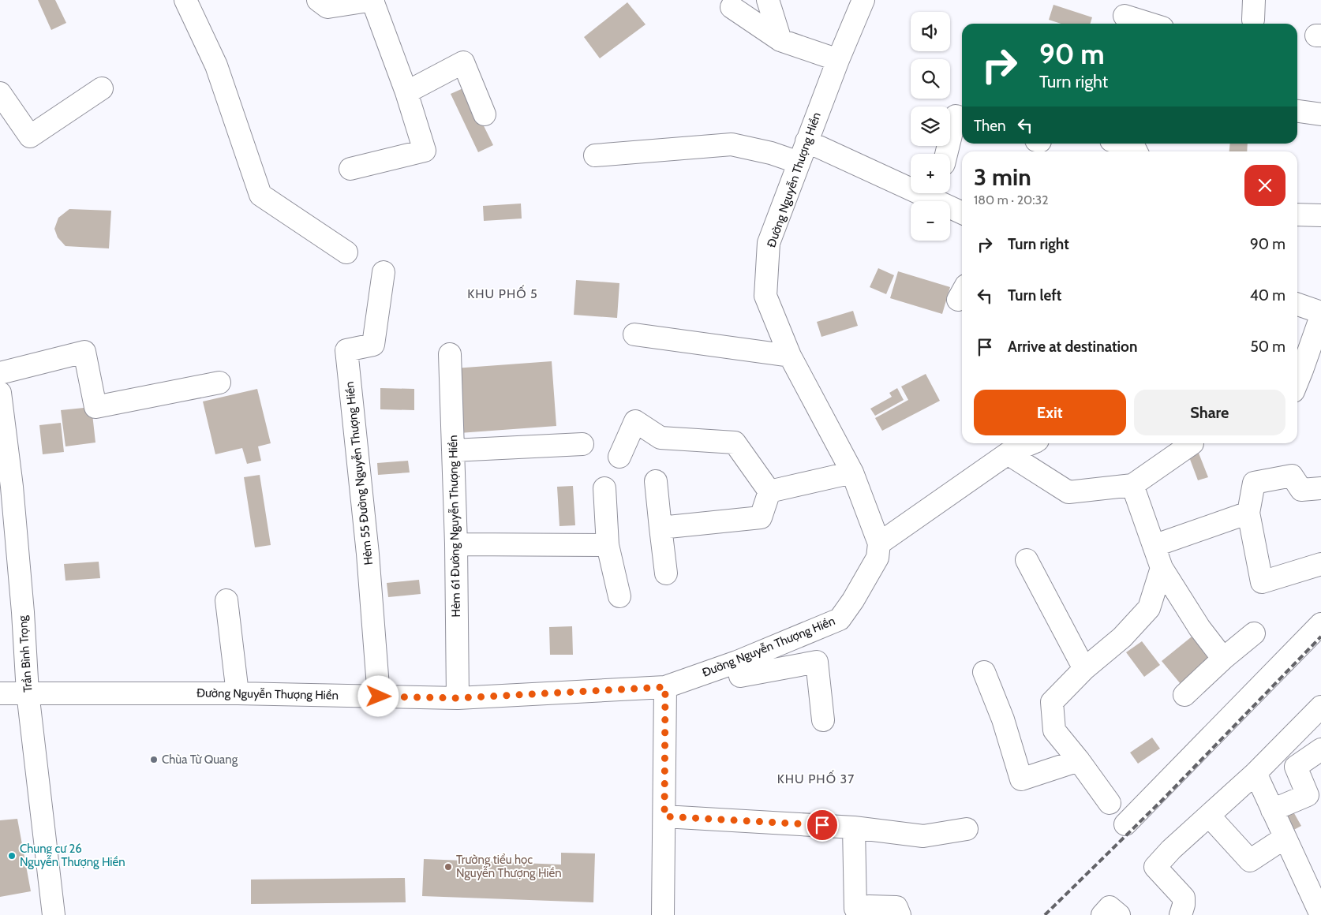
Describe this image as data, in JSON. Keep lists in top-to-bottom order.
{
  "streets": {
    "street": [
      "Đường Nguyễn Thượng Hiền",
      "Hẻm 55 Đường Nguyễn Thượng Hiền",
      "Hẻm 61 Đường Nguyễn Thượng Hiền",
      "Trần Bình Trọng"
    ]
  },
  "crossings": [
    ["Đường Nguyễn Thượng Hiền", "Hẻm 55 Đường Nguyễn Thượng Hiền"],
    ["Đường Nguyễn Thượng Hiền", "Hẻm 61 Đường Nguyễn Thượng Hiền"],
    ["Đường Nguyễn Thượng Hiền", "Trần Bình Trọng"]
  ],
  "districts": ["KHU PHỐ 5", "KHU PHỐ 37"],
  "places": ["Chùa Từ Quang", "Chung cư 26 Nguyễn Thượng Hiền", "Trường tiểu học Nguyễn Thượng Hiền"],
  "page": {
    "map_buttons": ["+", "−"],
    "turn": ["90 m", "Turn right"],
    "then": "Then",
    "heading": ["3 min", "180 m · 20:32"],
    "list": [
      {
        "name": "Turn right",
        "value": "90 m"
      },
      {
        "name": "Turn left",
        "value": "40 m"
      },
      {
        "name": "Arrive at destination",
        "value": "50 m"
      }
    ],
    "buttons": ["Exit", "Share"]
  }
}
